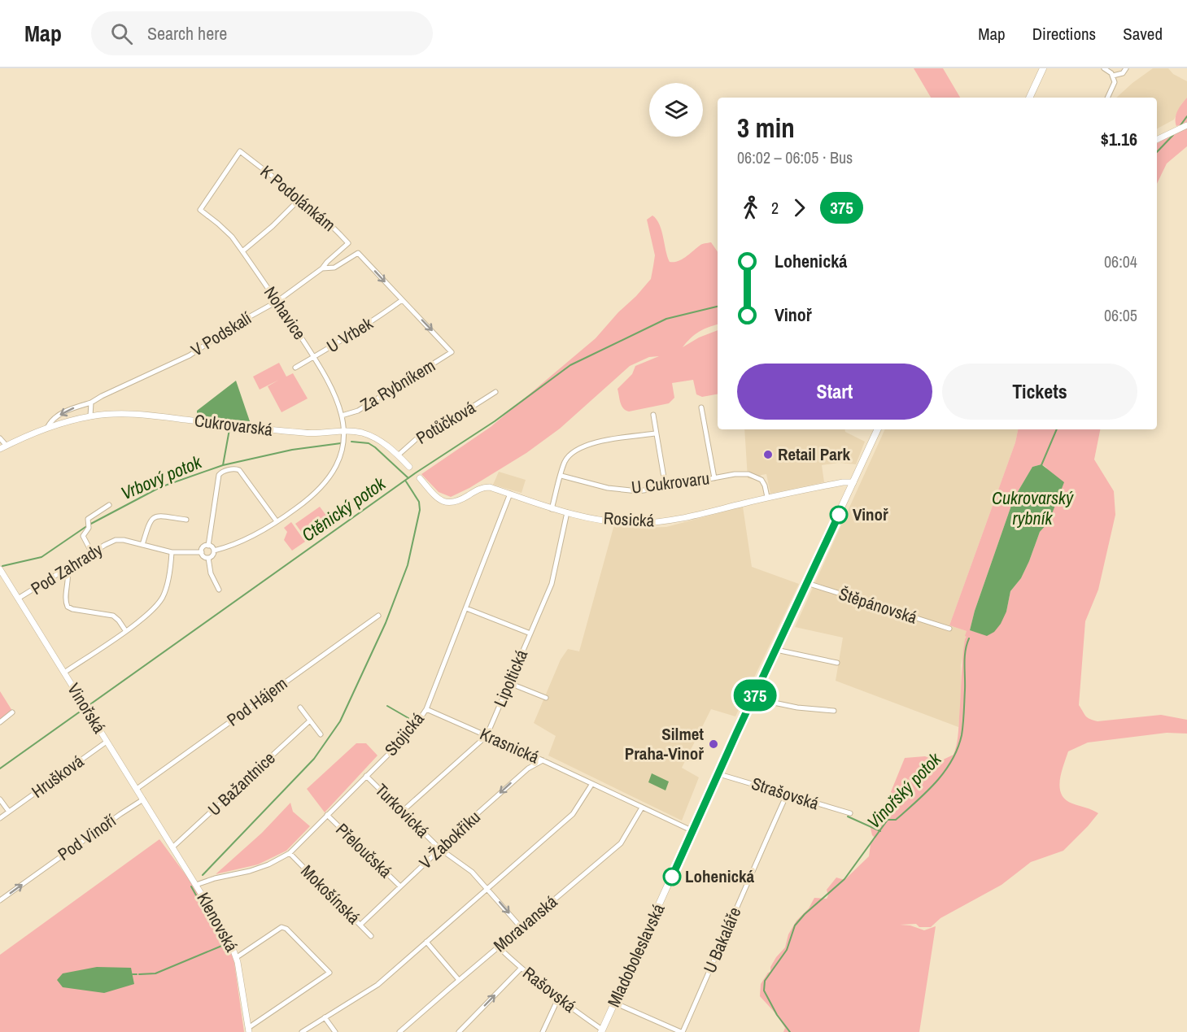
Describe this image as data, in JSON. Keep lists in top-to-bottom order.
{
  "streets": {
    "main road": ["Mladoboleslavská"],
    "street": [
      "K Podolánkám",
      "Nohavice",
      "V Podskalí",
      "U Vrbek",
      "Za Rybníkem",
      "Potůčková",
      "Cukrovarská",
      "U Cukrovaru",
      "Rosická",
      "Pod Zahrady",
      "Štěpánovská",
      "Lipoltická",
      "Pod Hájem",
      "Vinořská",
      "Stojická",
      "Krasnická",
      "Hrušková",
      "U Bažantnice",
      "Strašovská",
      "Turkovická",
      "Pod Vinoří",
      "V Žabokřiku",
      "Přeloučská",
      "Mokošínská",
      "Klenovská",
      "Moravanská",
      "U Bakaláře",
      "Rašovská"
    ]
  },
  "crossings": [
    ["K Podolánkám", "Nohavice"],
    ["K Podolánkám", "V Podskalí"],
    ["Nohavice", "V Podskalí"],
    ["Nohavice", "U Vrbek"],
    ["Nohavice", "Za Rybníkem"],
    ["Nohavice", "Cukrovarská"],
    ["V Podskalí", "U Vrbek"],
    ["V Podskalí", "Za Rybníkem"],
    ["V Podskalí", "Cukrovarská"],
    ["U Vrbek", "Za Rybníkem"],
    ["Potůčková", "Cukrovarská"],
    ["U Cukrovaru", "Rosická"],
    ["Rosická", "Lipoltická"],
    ["Rosická", "Stojická"],
    ["Rosická", "Mladoboleslavská"],
    ["Pod Zahrady", "Vinořská"],
    ["Štěpánovská", "Mladoboleslavská"],
    ["Lipoltická", "Krasnická"],
    ["Lipoltická", "Turkovická"],
    ["Pod Hájem", "Vinořská"],
    ["Vinořská", "Hrušková"],
    ["Vinořská", "U Bažantnice"],
    ["Vinořská", "Pod Vinoří"],
    ["Vinořská", "Klenovská"],
    ["Stojická", "Krasnická"],
    ["Stojická", "Turkovická"],
    ["Stojická", "Přeloučská"],
    ["Stojická", "Mokošínská"],
    ["Stojická", "Klenovská"],
    ["Krasnická", "V Žabokřiku"],
    ["U Bažantnice", "Klenovská"],
    ["Strašovská", "U Bakaláře"],
    ["Strašovská", "Mladoboleslavská"],
    ["Turkovická", "V Žabokřiku"],
    ["Turkovická", "Moravanská"],
    ["V Žabokřiku", "Přeloučská"],
    ["V Žabokřiku", "Mokošínská"],
    ["Moravanská", "Rašovská"],
    ["Mladoboleslavská", "Rašovská"]
  ],
  "one_way": ["Pod Vinoří", "V Žabokřiku"],
  "water": [
    "Vrbový potok",
    "Cukrovarský rybník",
    "Ctěnický potok",
    "Vinořský potok"
  ],
  "places": [
    "Retail Park",
    "Vinoř",
    "Silmet Praha-Vinoř",
    "Lohenická"
  ],
  "lines": ["bus line 375"],
  "page": {
    "header": "Map",
    "search": "Search here",
    "nav": ["Map", "Directions", "Saved"],
    "on_map": "375",
    "heading": ["3 min", "06:02 – 06:05 · Bus", "$1.16"],
    "legs": ["2", "375"],
    "list": [
      {
        "name": "Lohenická",
        "value": "06:04"
      },
      {
        "name": "Vinoř",
        "value": "06:05"
      }
    ],
    "buttons": ["Start", "Tickets"]
  }
}
